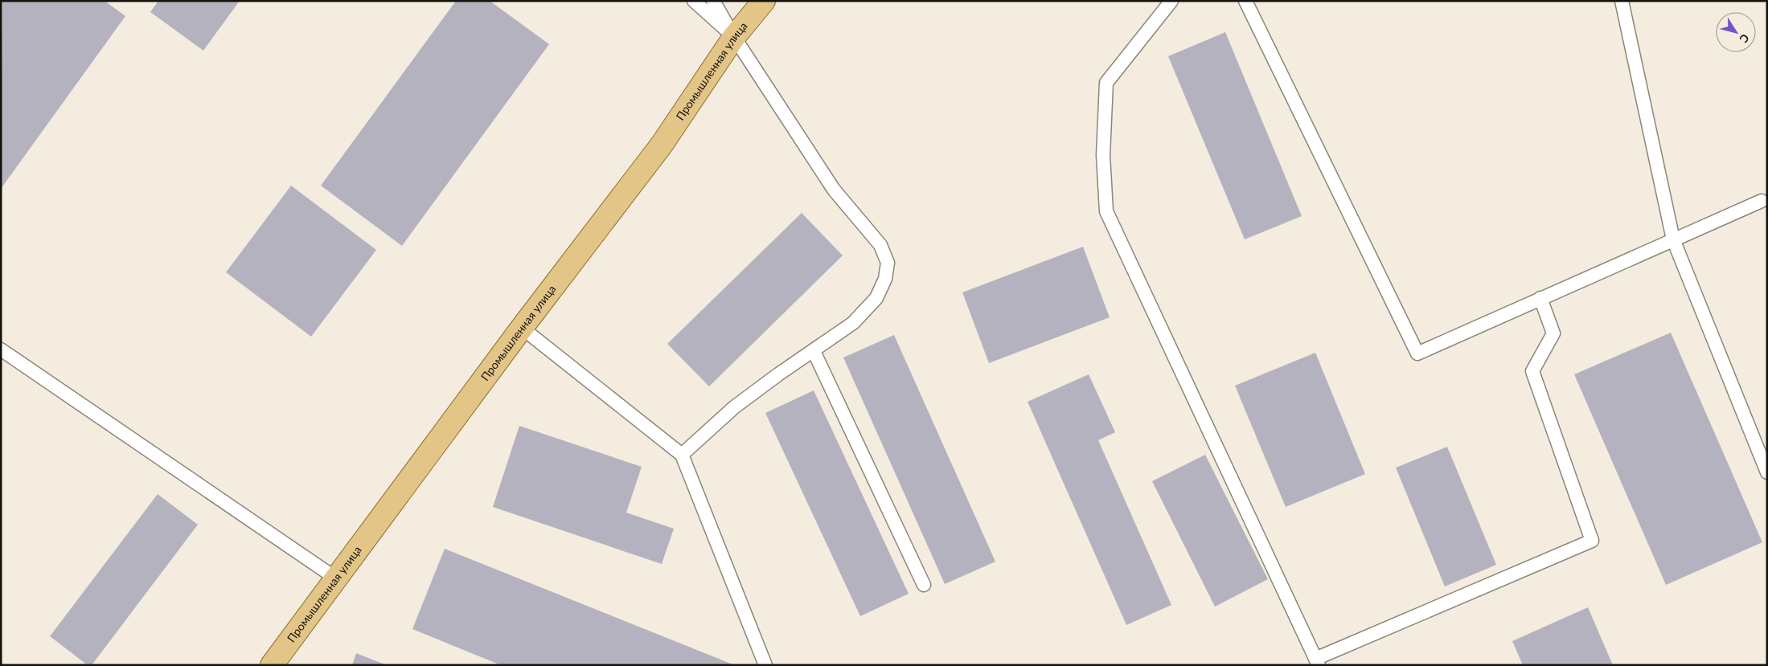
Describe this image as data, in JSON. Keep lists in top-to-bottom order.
{
  "streets": {
    "main road": ["Промышленная улица"]
  },
  "north": "bottom right"
}
